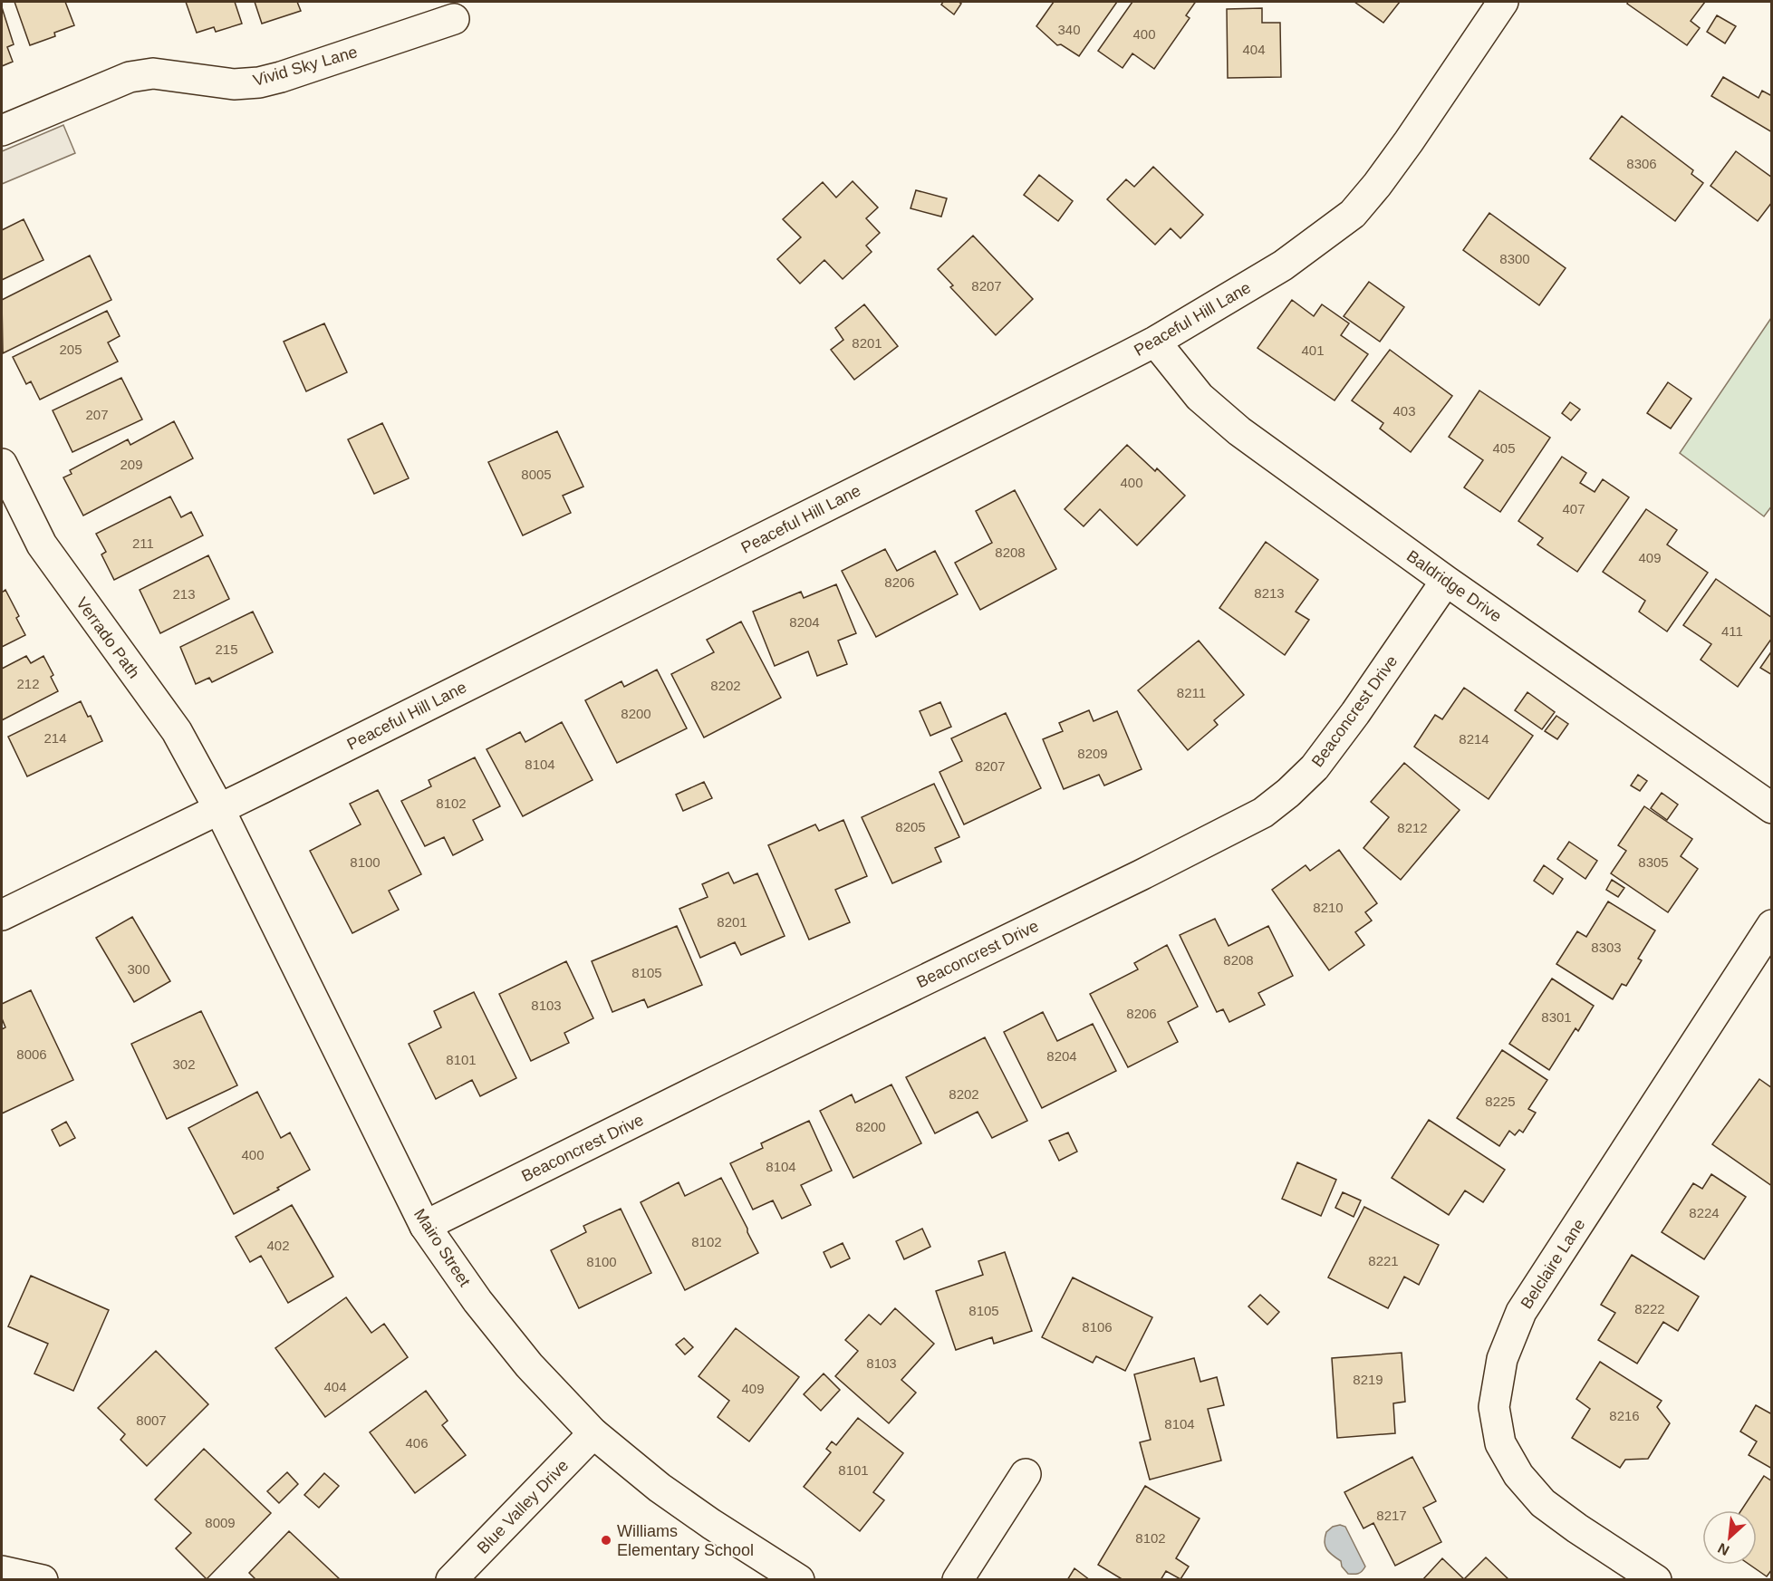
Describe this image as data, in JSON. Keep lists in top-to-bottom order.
{
  "streets": {
    "street": [
      "Vivid Sky Lane",
      "Peaceful Hill Lane",
      "Baldridge Drive",
      "Verrado Path",
      "Beaconcrest Drive",
      "Mairo Street",
      "Belclaire Lane",
      "Blue Valley Drive"
    ]
  },
  "crossings": [
    ["Peaceful Hill Lane", "Baldridge Drive"],
    ["Peaceful Hill Lane", "Verrado Path"],
    ["Peaceful Hill Lane", "Mairo Street"],
    ["Baldridge Drive", "Beaconcrest Drive"],
    ["Verrado Path", "Mairo Street"],
    ["Beaconcrest Drive", "Mairo Street"],
    ["Mairo Street", "Blue Valley Drive"]
  ],
  "places": ["Williams Elementary School"],
  "house_numbers": [
    "340",
    "400",
    "404",
    "8306",
    "8300",
    "8207",
    "8201",
    "205",
    "401",
    "403",
    "207",
    "405",
    "209",
    "8005",
    "400",
    "407",
    "211",
    "8208",
    "409",
    "8206",
    "8213",
    "213",
    "8204",
    "411",
    "215",
    "212",
    "8202",
    "8211",
    "8200",
    "214",
    "8214",
    "8209",
    "8104",
    "8207",
    "8102",
    "8205",
    "8212",
    "8100",
    "8305",
    "8210",
    "8201",
    "8303",
    "8208",
    "300",
    "8105",
    "8103",
    "8206",
    "8301",
    "8006",
    "8204",
    "8101",
    "302",
    "8202",
    "8225",
    "8200",
    "400",
    "8104",
    "8224",
    "8102",
    "402",
    "8221",
    "8100",
    "8222",
    "8105",
    "8106",
    "8103",
    "8219",
    "404",
    "409",
    "8216",
    "8007",
    "8104",
    "406",
    "8101",
    "8217",
    "8009",
    "8102"
  ],
  "north": "bottom left"
}
